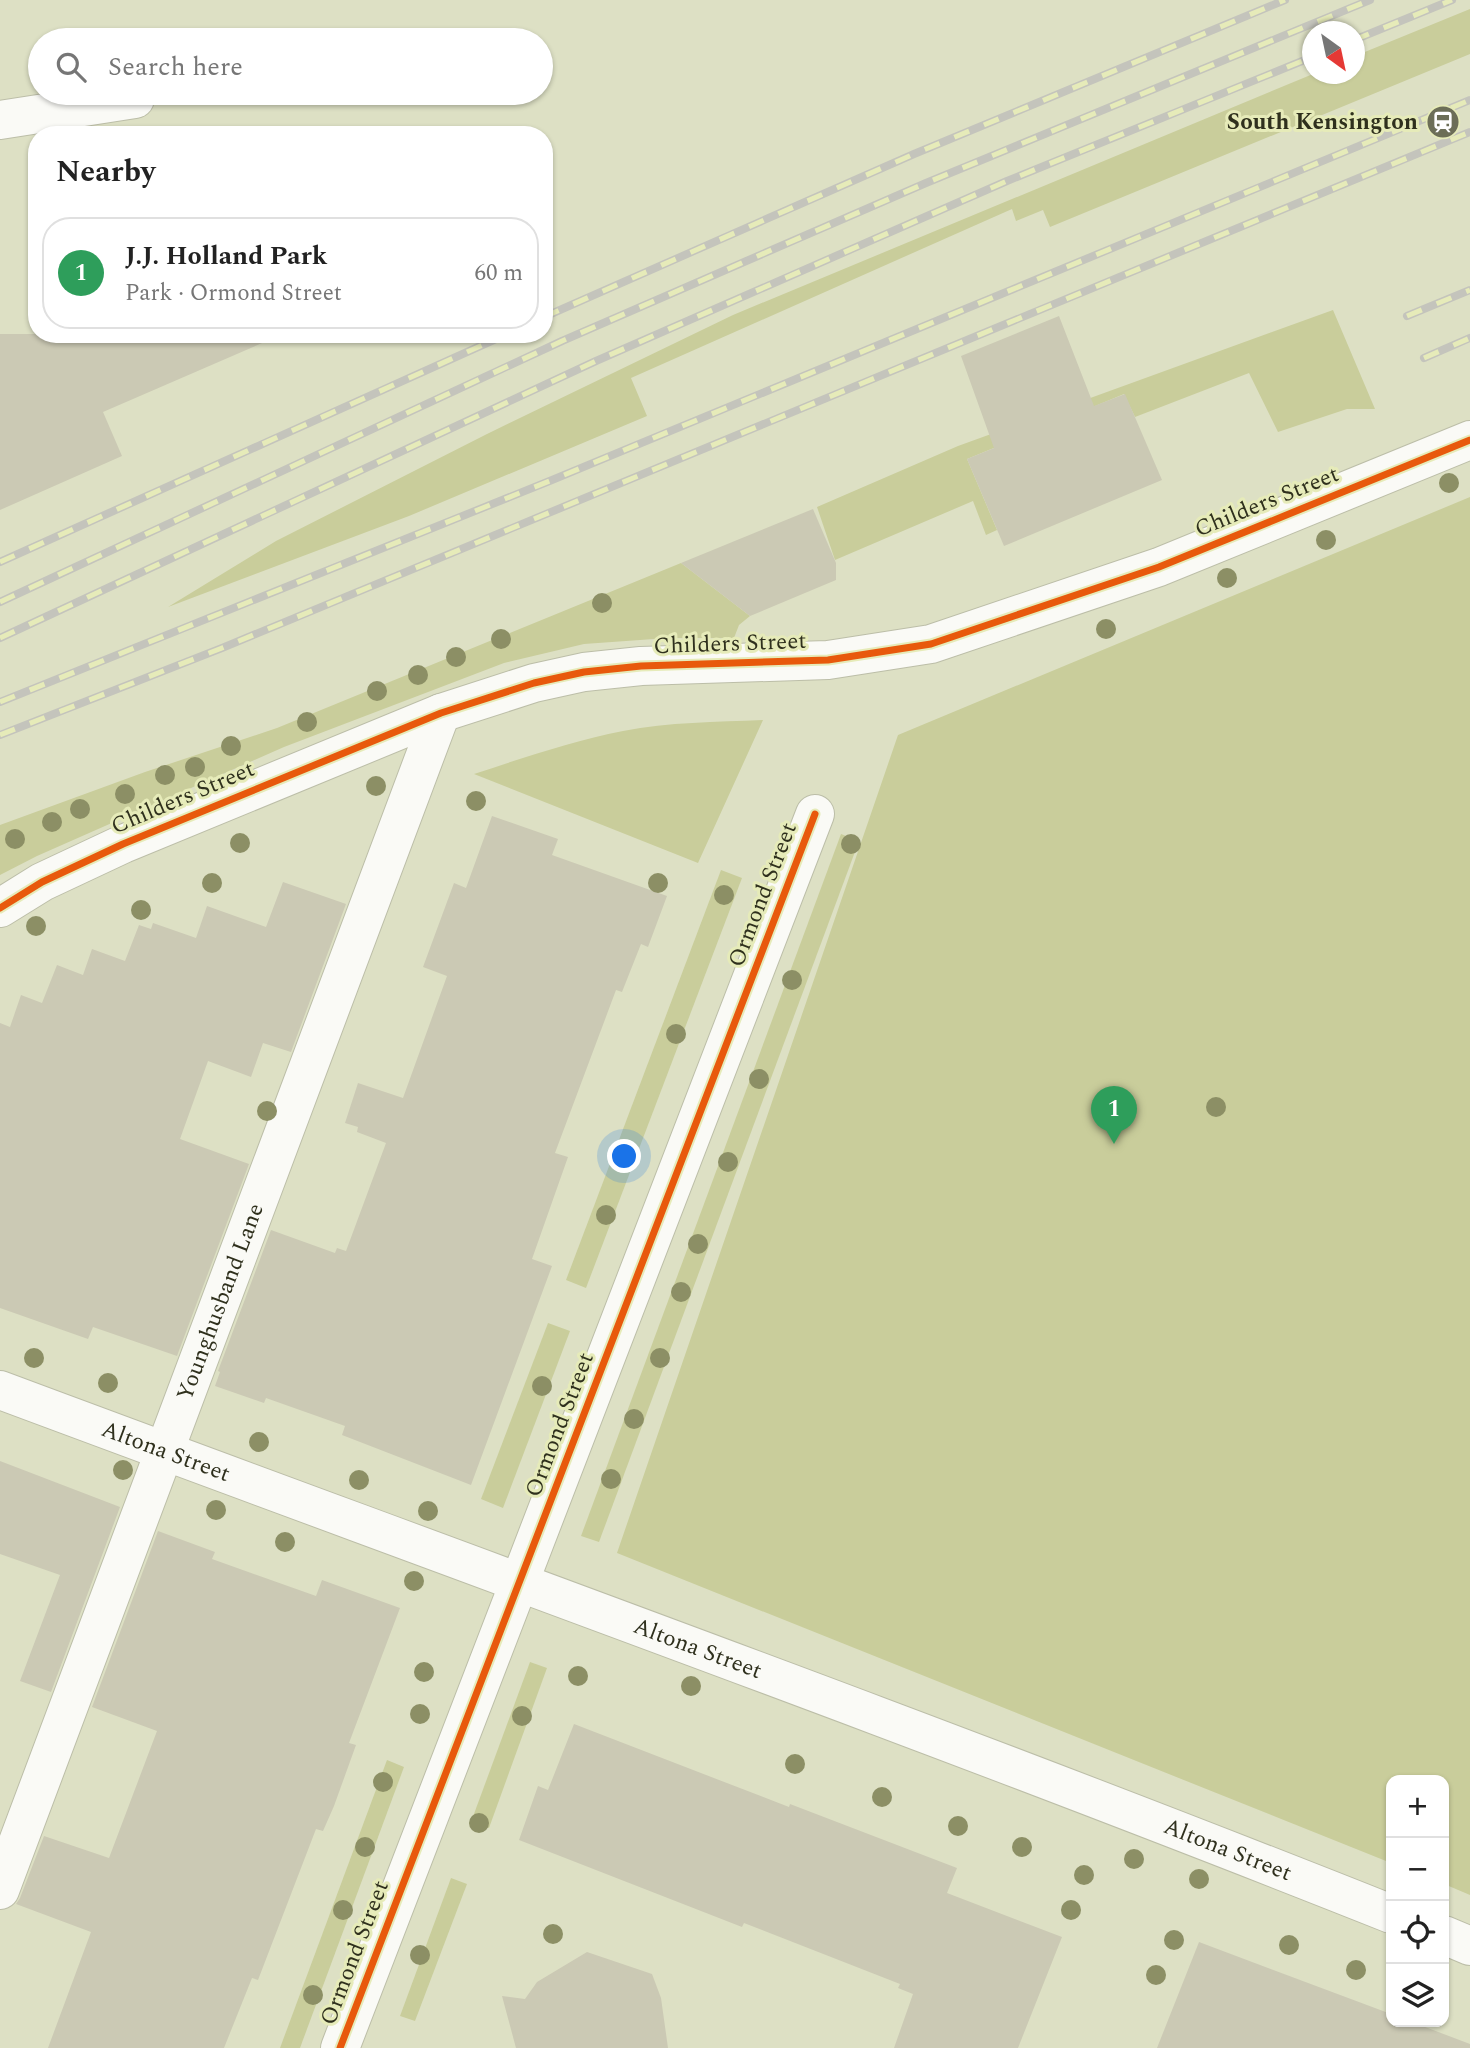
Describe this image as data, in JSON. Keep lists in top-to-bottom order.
{
  "streets": {
    "street": [
      "Childers Street",
      "Ormond Street",
      "Younghusband Lane",
      "Altona Street"
    ]
  },
  "crossings": [
    ["Childers Street", "Younghusband Lane"],
    ["Ormond Street", "Altona Street"],
    ["Younghusband Lane", "Altona Street"]
  ],
  "places": {
    "station": ["South Kensington"]
  },
  "north": "bottom right",
  "page": {
    "search": "Search here",
    "heading": "Nearby",
    "list": [
      {
        "mark": "1",
        "name": "J.J. Holland Park",
        "note": "Park · Ormond Street",
        "value": "60 m"
      }
    ],
    "pins": "1",
    "map_buttons": ["+", "−"]
  }
}
